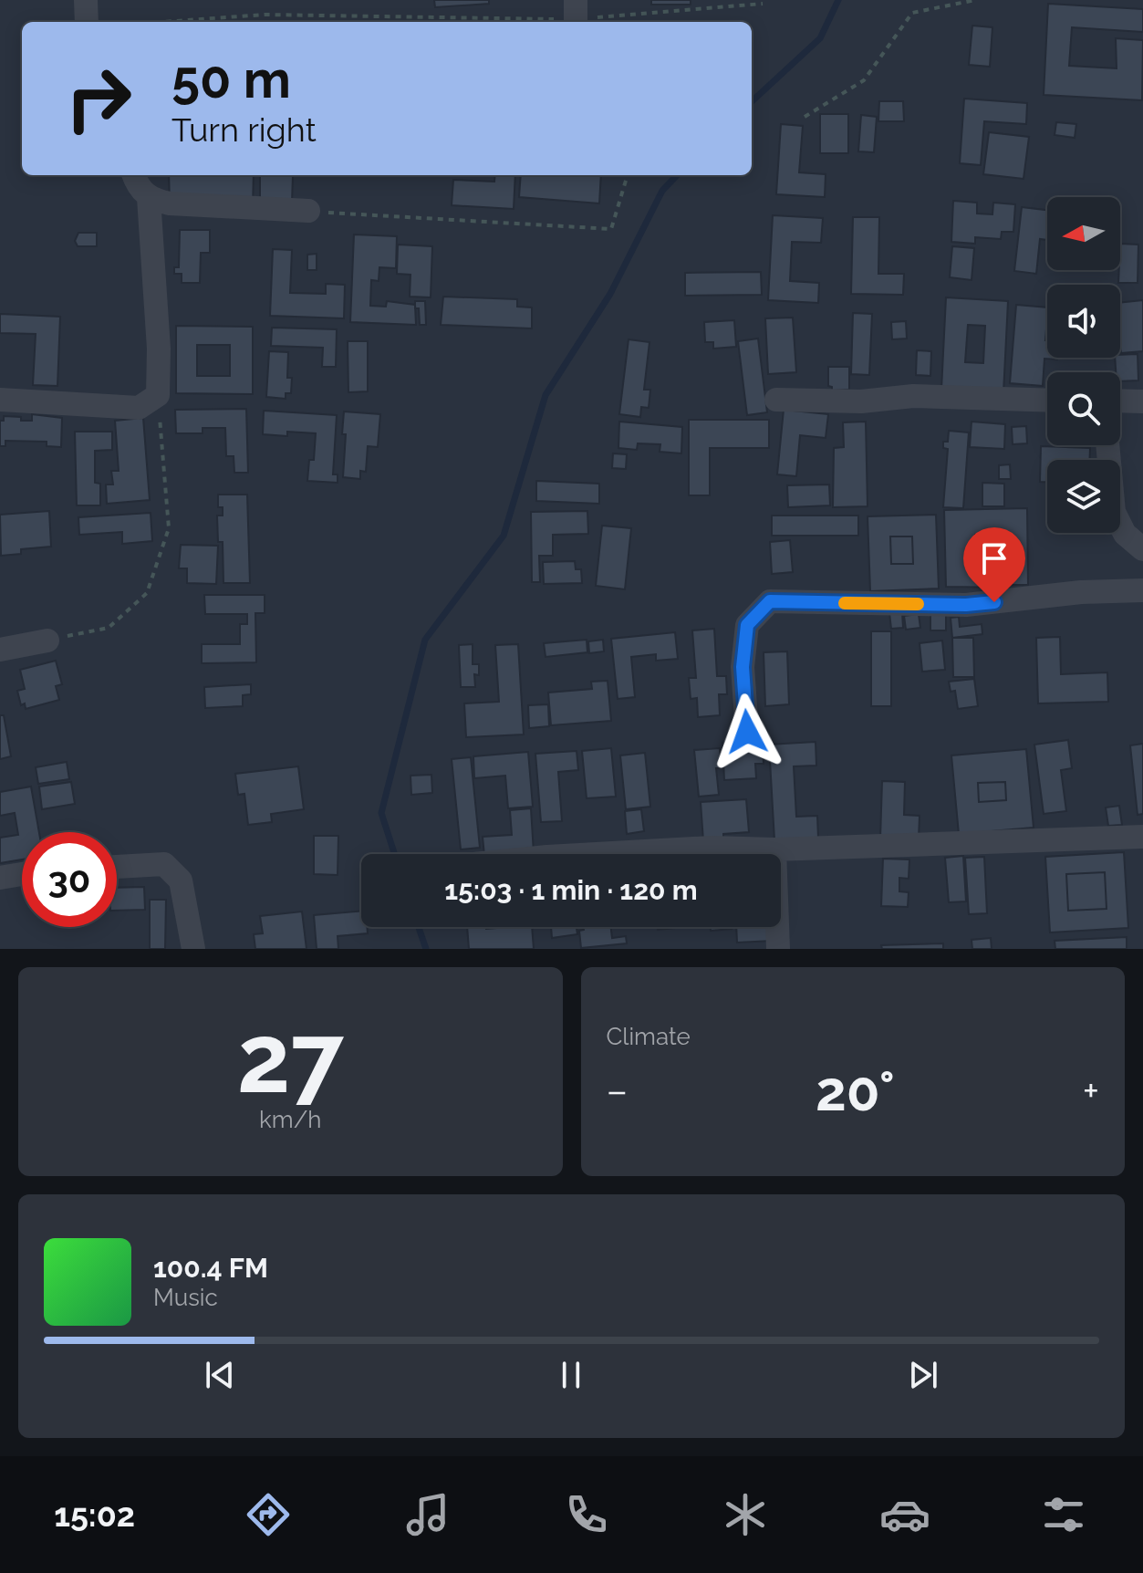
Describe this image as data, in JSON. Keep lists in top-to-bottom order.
{
  "north": "left",
  "page": {
    "turn": ["50 m", "Turn right"],
    "limit": "30",
    "trip": "15:03 · 1 min · 120 m",
    "tile": [
      ["27", "km/h"],
      "Climate"
    ],
    "heat": ["−", "20°", "+"],
    "song": ["100.4 FM", "Music"],
    "tabs": "15:02"
  }
}
